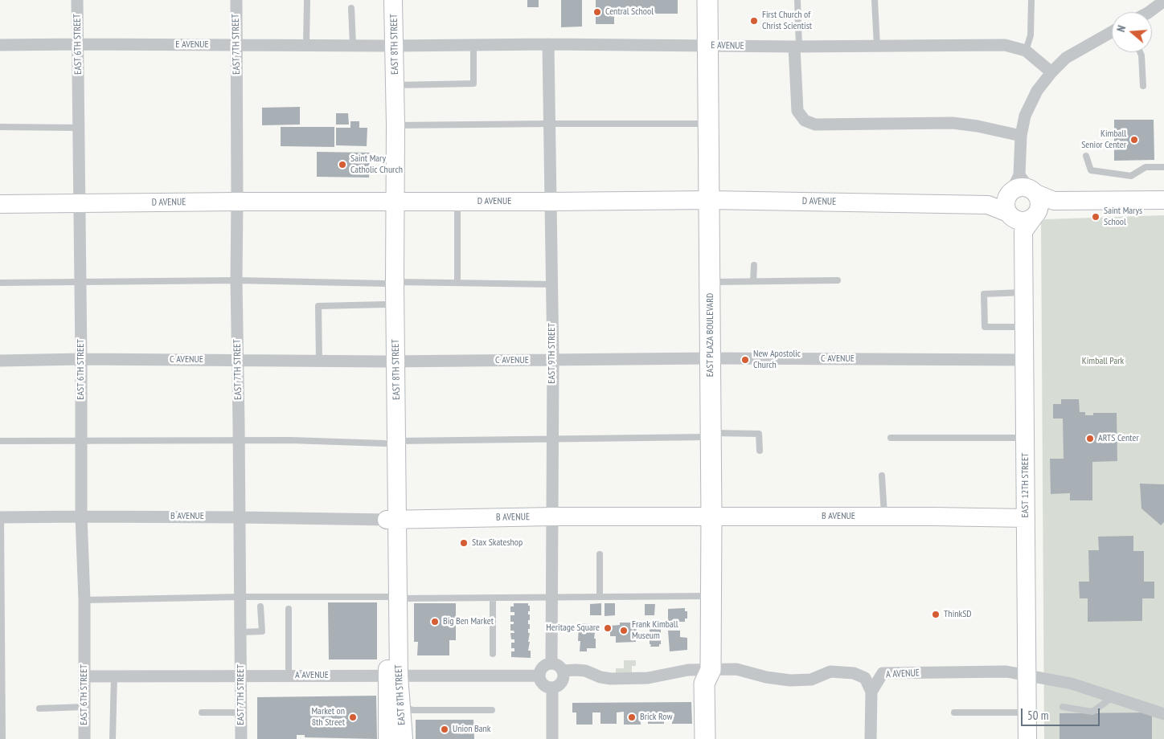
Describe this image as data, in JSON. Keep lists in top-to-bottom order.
{
  "streets": {
    "main road": ["EAST PLAZA BOULEVARD"],
    "street": [
      "EAST 6TH STREET",
      "EAST 7TH STREET",
      "EAST 8TH STREET",
      "E AVENUE",
      "D AVENUE",
      "EAST 9TH STREET",
      "C AVENUE",
      "EAST 12TH STREET",
      "B AVENUE",
      "A AVENUE"
    ]
  },
  "crossings": [
    ["EAST 6TH STREET", "E AVENUE"],
    ["EAST 6TH STREET", "D AVENUE"],
    ["EAST 6TH STREET", "C AVENUE"],
    ["EAST 6TH STREET", "B AVENUE"],
    ["EAST 6TH STREET", "A AVENUE"],
    ["EAST 7TH STREET", "E AVENUE"],
    ["EAST 7TH STREET", "D AVENUE"],
    ["EAST 7TH STREET", "C AVENUE"],
    ["EAST 7TH STREET", "B AVENUE"],
    ["EAST 7TH STREET", "A AVENUE"],
    ["EAST 8TH STREET", "E AVENUE"],
    ["EAST 8TH STREET", "D AVENUE"],
    ["EAST 8TH STREET", "C AVENUE"],
    ["EAST 8TH STREET", "B AVENUE"],
    ["EAST 8TH STREET", "A AVENUE"],
    ["E AVENUE", "EAST PLAZA BOULEVARD"],
    ["E AVENUE", "EAST 9TH STREET"],
    ["D AVENUE", "EAST PLAZA BOULEVARD"],
    ["D AVENUE", "EAST 9TH STREET"],
    ["D AVENUE", "EAST 12TH STREET"],
    ["EAST PLAZA BOULEVARD", "C AVENUE"],
    ["EAST PLAZA BOULEVARD", "B AVENUE"],
    ["EAST 9TH STREET", "C AVENUE"],
    ["EAST 9TH STREET", "B AVENUE"],
    ["EAST 9TH STREET", "A AVENUE"],
    ["C AVENUE", "EAST 12TH STREET"],
    ["EAST 12TH STREET", "B AVENUE"],
    ["EAST 12TH STREET", "A AVENUE"]
  ],
  "parks": ["Kimball Park"],
  "places": [
    "Central School",
    "First Church of Christ Scientist",
    "Kimball Senior Center",
    "Saint Mary Catholic Church",
    "Saint Marys School",
    "New Apostolic Church",
    "ARTS Center",
    "Stax Skateshop",
    "ThinkSD",
    "Big Ben Market",
    "Heritage Square",
    "Frank Kimball Museum",
    "Market on 8th Street",
    "Brick Row",
    "Union Bank"
  ],
  "scale_bar": "50 m",
  "north": "left"
}
